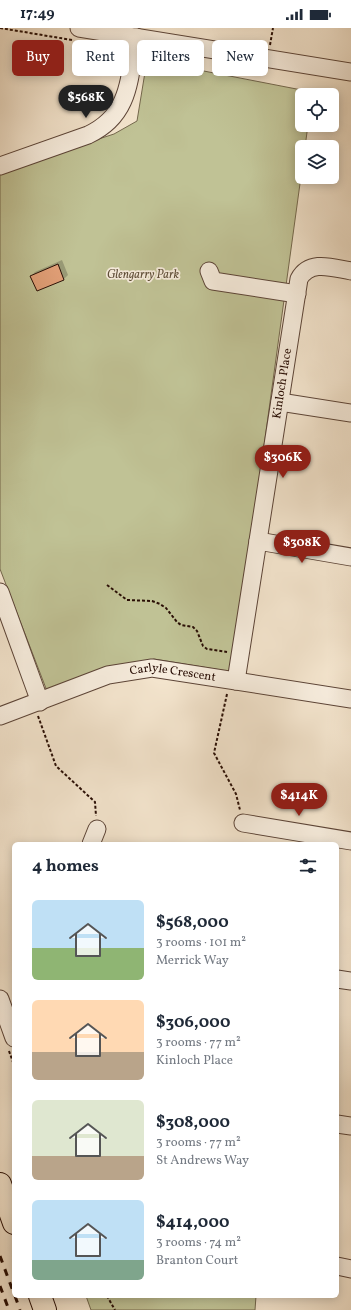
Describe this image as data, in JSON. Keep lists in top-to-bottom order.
{
  "streets": {
    "street": ["Kinloch Place", "Carlyle Crescent"]
  },
  "crossings": [
    ["Kinloch Place", "Carlyle Crescent"]
  ],
  "parks": ["Glengarry Park"],
  "page": {
    "status": "17:49",
    "chip": [
      "Buy",
      "Rent",
      "Filters",
      "New"
    ],
    "price": [
      "$568K",
      "$306K",
      "$308K",
      "$414K"
    ],
    "heading": "4 homes",
    "list": [
      {
        "name": "$568,000",
        "note": "3 rooms · 101 m² · Merrick Way"
      },
      {
        "name": "$306,000",
        "note": "3 rooms · 77 m² · Kinloch Place"
      },
      {
        "name": "$308,000",
        "note": "3 rooms · 77 m² · St Andrews Way"
      },
      {
        "name": "$414,000",
        "note": "3 rooms · 74 m² · Branton Court"
      }
    ]
  }
}
